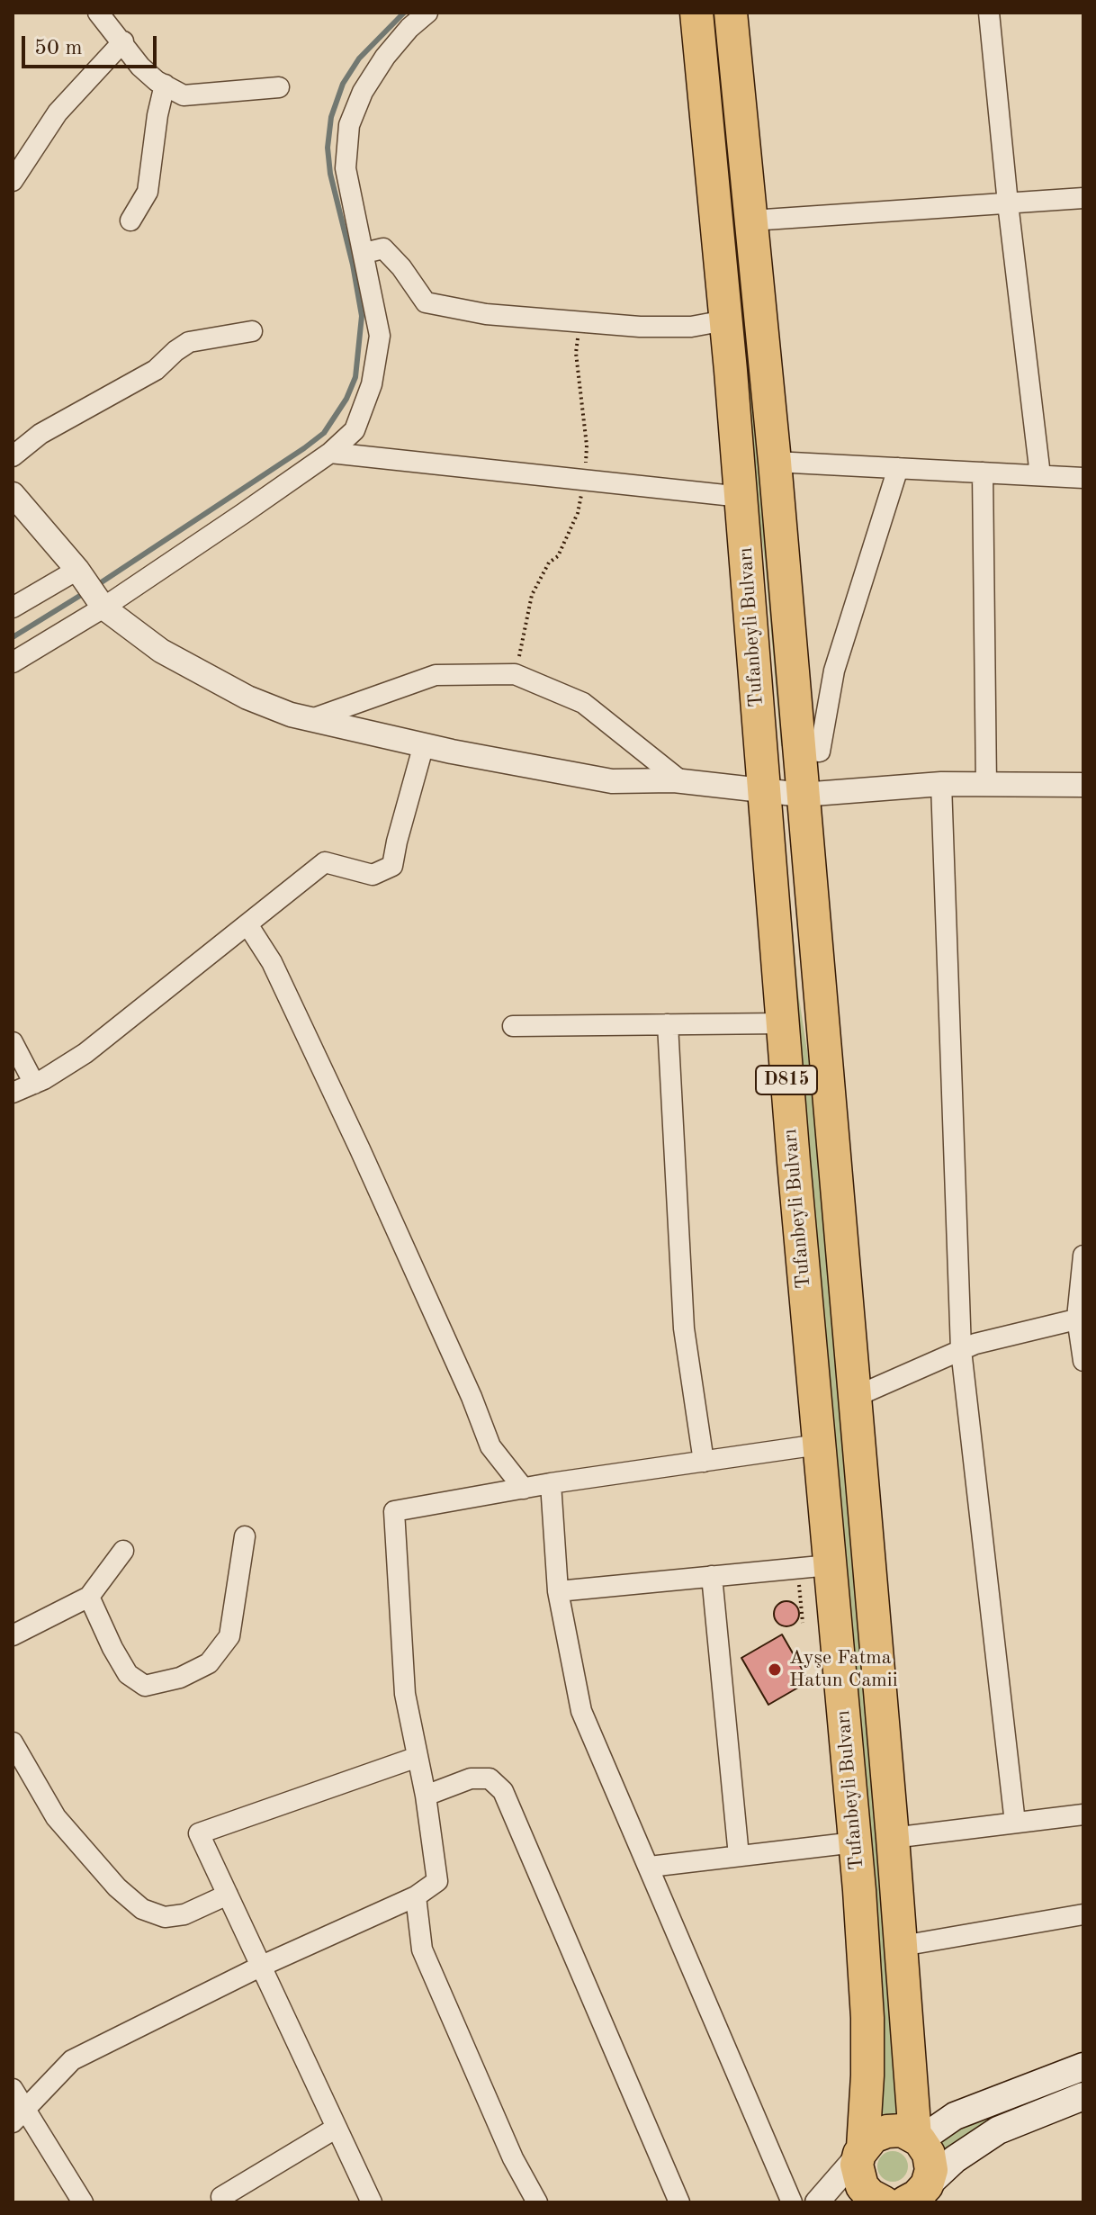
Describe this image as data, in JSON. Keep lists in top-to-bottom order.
{
  "streets": {
    "highway": ["Tufanbeyli Bulvarı", "D815"]
  },
  "places": ["Ayşe Fatma Hatun Camii"],
  "scale_bar": "50 m"
}
